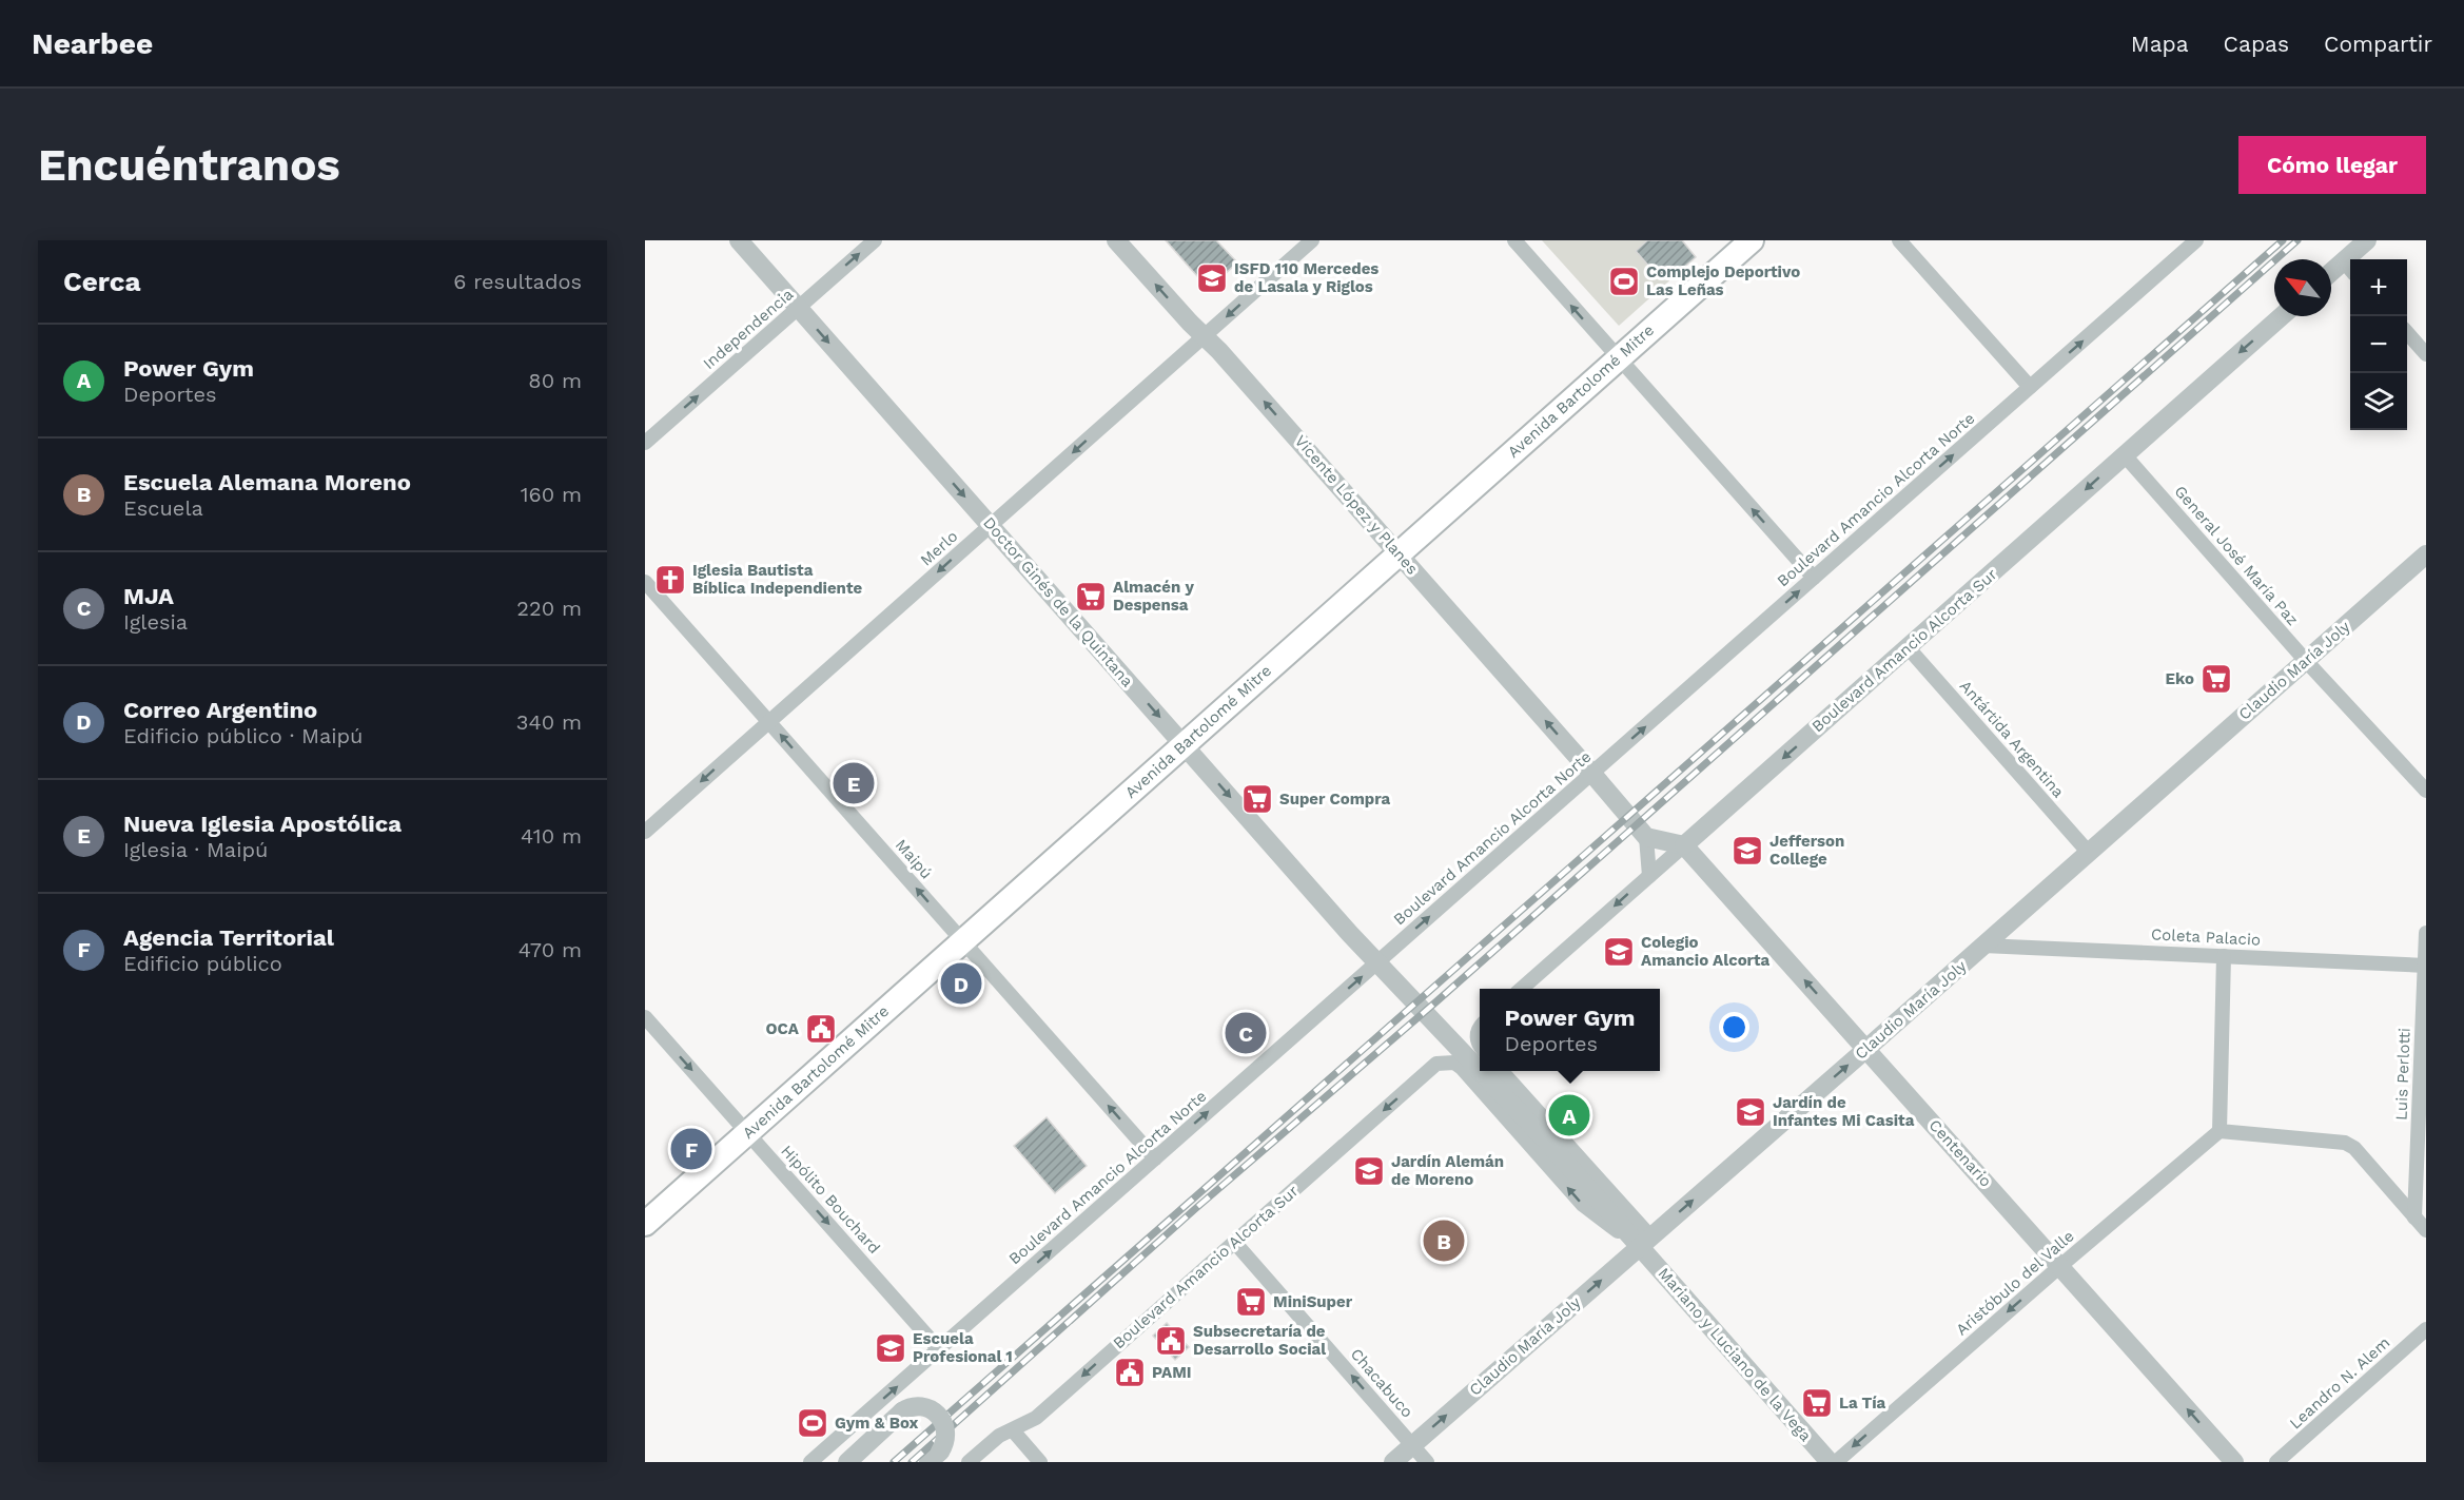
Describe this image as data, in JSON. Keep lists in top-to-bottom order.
{
  "streets": {
    "main road": ["Avenida Bartolomé Mitre"],
    "street": [
      "Independencia",
      "Boulevard Amancio Alcorta Norte",
      "Vicente López y Planes",
      "Merlo",
      "General José María Paz",
      "Doctor Ginés de la Quintana",
      "Boulevard Amancio Alcorta Sur",
      "Claudio María Joly",
      "Antártida Argentina",
      "Maipú",
      "Coleta Palacio",
      "Luis Perlotti",
      "Centenario",
      "Hipólito Bouchard",
      "Aristóbulo del Valle",
      "Mariano y Luciano de la Vega",
      "Chacabuco",
      "Leandro N. Alem"
    ]
  },
  "crossings": [
    ["Independencia", "Doctor Ginés de la Quintana"],
    ["Avenida Bartolomé Mitre", "Vicente López y Planes"],
    ["Avenida Bartolomé Mitre", "Doctor Ginés de la Quintana"],
    ["Avenida Bartolomé Mitre", "Maipú"],
    ["Avenida Bartolomé Mitre", "Hipólito Bouchard"],
    ["Boulevard Amancio Alcorta Norte", "Vicente López y Planes"],
    ["Boulevard Amancio Alcorta Norte", "Doctor Ginés de la Quintana"],
    ["Boulevard Amancio Alcorta Norte", "Maipú"],
    ["Boulevard Amancio Alcorta Norte", "Hipólito Bouchard"],
    ["Vicente López y Planes", "Merlo"],
    ["Merlo", "Doctor Ginés de la Quintana"],
    ["Merlo", "Maipú"],
    ["General José María Paz", "Boulevard Amancio Alcorta Sur"],
    ["General José María Paz", "Claudio María Joly"],
    ["Doctor Ginés de la Quintana", "Mariano y Luciano de la Vega"],
    ["Boulevard Amancio Alcorta Sur", "Antártida Argentina"],
    ["Boulevard Amancio Alcorta Sur", "Centenario"],
    ["Boulevard Amancio Alcorta Sur", "Mariano y Luciano de la Vega"],
    ["Boulevard Amancio Alcorta Sur", "Chacabuco"],
    ["Claudio María Joly", "Antártida Argentina"],
    ["Claudio María Joly", "Coleta Palacio"],
    ["Claudio María Joly", "Centenario"],
    ["Claudio María Joly", "Mariano y Luciano de la Vega"],
    ["Claudio María Joly", "Chacabuco"],
    ["Coleta Palacio", "Luis Perlotti"],
    ["Centenario", "Aristóbulo del Valle"]
  ],
  "one_way": [
    "Independencia",
    "Boulevard Amancio Alcorta Norte",
    "Vicente López y Planes",
    "Merlo",
    "Doctor Ginés de la Quintana",
    "Boulevard Amancio Alcorta Sur",
    "Claudio María Joly",
    "Maipú",
    "Centenario",
    "Hipólito Bouchard",
    "Aristóbulo del Valle",
    "Chacabuco"
  ],
  "places": {
    "school or university": [
      "ISFD 110 Mercedes de Lasala y Riglos",
      "Jefferson College",
      "Colegio Amancio Alcorta",
      "Jardín de Infantes Mi Casita",
      "Jardín Alemán de Moreno",
      "Escuela Profesional 1"
    ],
    "sports": ["Complejo Deportivo Las Leñas", "Gym & Box"],
    "church": ["Iglesia Bautista Bíblica Independiente"],
    "supermarket": [
      "Almacén y Despensa",
      "Eko",
      "Super Compra",
      "MiniSuper",
      "La Tía"
    ],
    "public building": ["OCA", "Subsecretaría de Desarrollo Social", "PAMI"]
  },
  "north": "top left",
  "page": {
    "header": "Nearbee",
    "nav": ["Mapa", "Capas", "Compartir"],
    "buttons": "Cómo llegar",
    "title": "Encuéntranos",
    "heading": ["Cerca", "6 resultados"],
    "map_buttons": ["+", "−"],
    "list": [
      {
        "mark": "A",
        "name": "Power Gym",
        "note": "Deportes",
        "value": "80 m"
      },
      {
        "mark": "B",
        "name": "Escuela Alemana Moreno",
        "note": "Escuela",
        "value": "160 m"
      },
      {
        "mark": "C",
        "name": "MJA",
        "note": "Iglesia",
        "value": "220 m"
      },
      {
        "mark": "D",
        "name": "Correo Argentino",
        "note": "Edificio público · Maipú",
        "value": "340 m"
      },
      {
        "mark": "E",
        "name": "Nueva Iglesia Apostólica",
        "note": "Iglesia · Maipú",
        "value": "410 m"
      },
      {
        "mark": "F",
        "name": "Agencia Territorial",
        "note": "Edificio público",
        "value": "470 m"
      }
    ],
    "pins": [
      "E",
      "D",
      "C",
      "A",
      "F",
      "B"
    ],
    "popup": ["Power Gym", "Deportes"]
  }
}
